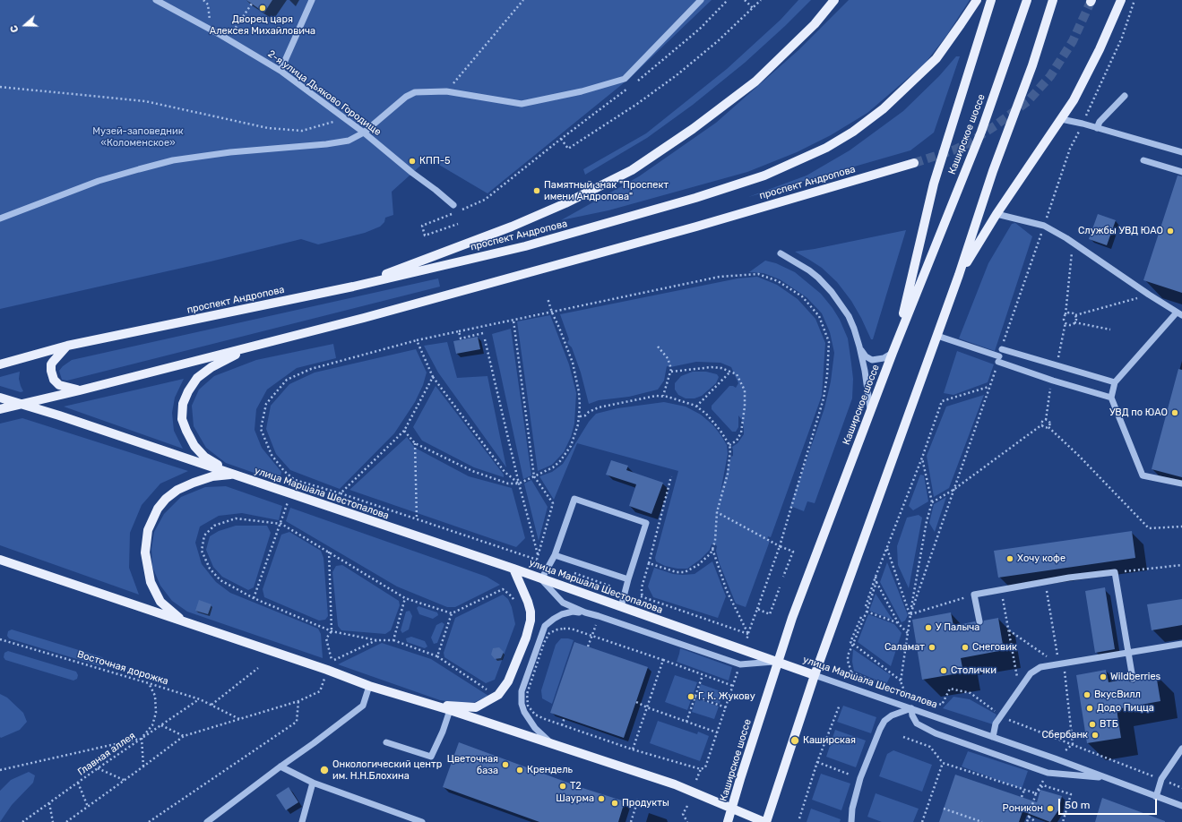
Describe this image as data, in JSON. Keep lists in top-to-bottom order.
{
  "streets": {
    "main road": ["Каширское шоссе", "проспект Андропова", "улица Маршала Шестопалова"],
    "street": ["2-я улица Дьяково Городище"],
    "path": ["Восточная дорожка", "Главная аллея"]
  },
  "crossings": [
    ["Каширское шоссе", "улица Маршала Шестопалова"],
    ["проспект Андропова", "улица Маршала Шестопалова"],
    ["Восточная дорожка", "Главная аллея"]
  ],
  "parks": ["Музей-заповедник «Коломенское»"],
  "places": [
    "Дворец царя Алексея Михайловича",
    "КПП-5",
    "Памятный знак \"Проспект имени Андропова\"",
    "Службы УВД ЮАО",
    "УВД по ЮАО",
    "Хочу кофе",
    "У Палыча",
    "Саламат",
    "Снеговик",
    "Столички",
    "Wildberries",
    "ВкусВилл",
    "Г. К. Жукову",
    "Додо Пицца",
    "ВТБ",
    "Сбербанк",
    "Каширская",
    "Цветочная база",
    "Онкологический центр им. Н.Н.Блохина",
    "Крендель",
    "T2",
    "Шаурма",
    "Продукты",
    "Роникон"
  ],
  "scale_bar": "50 m",
  "north": "left"
}
